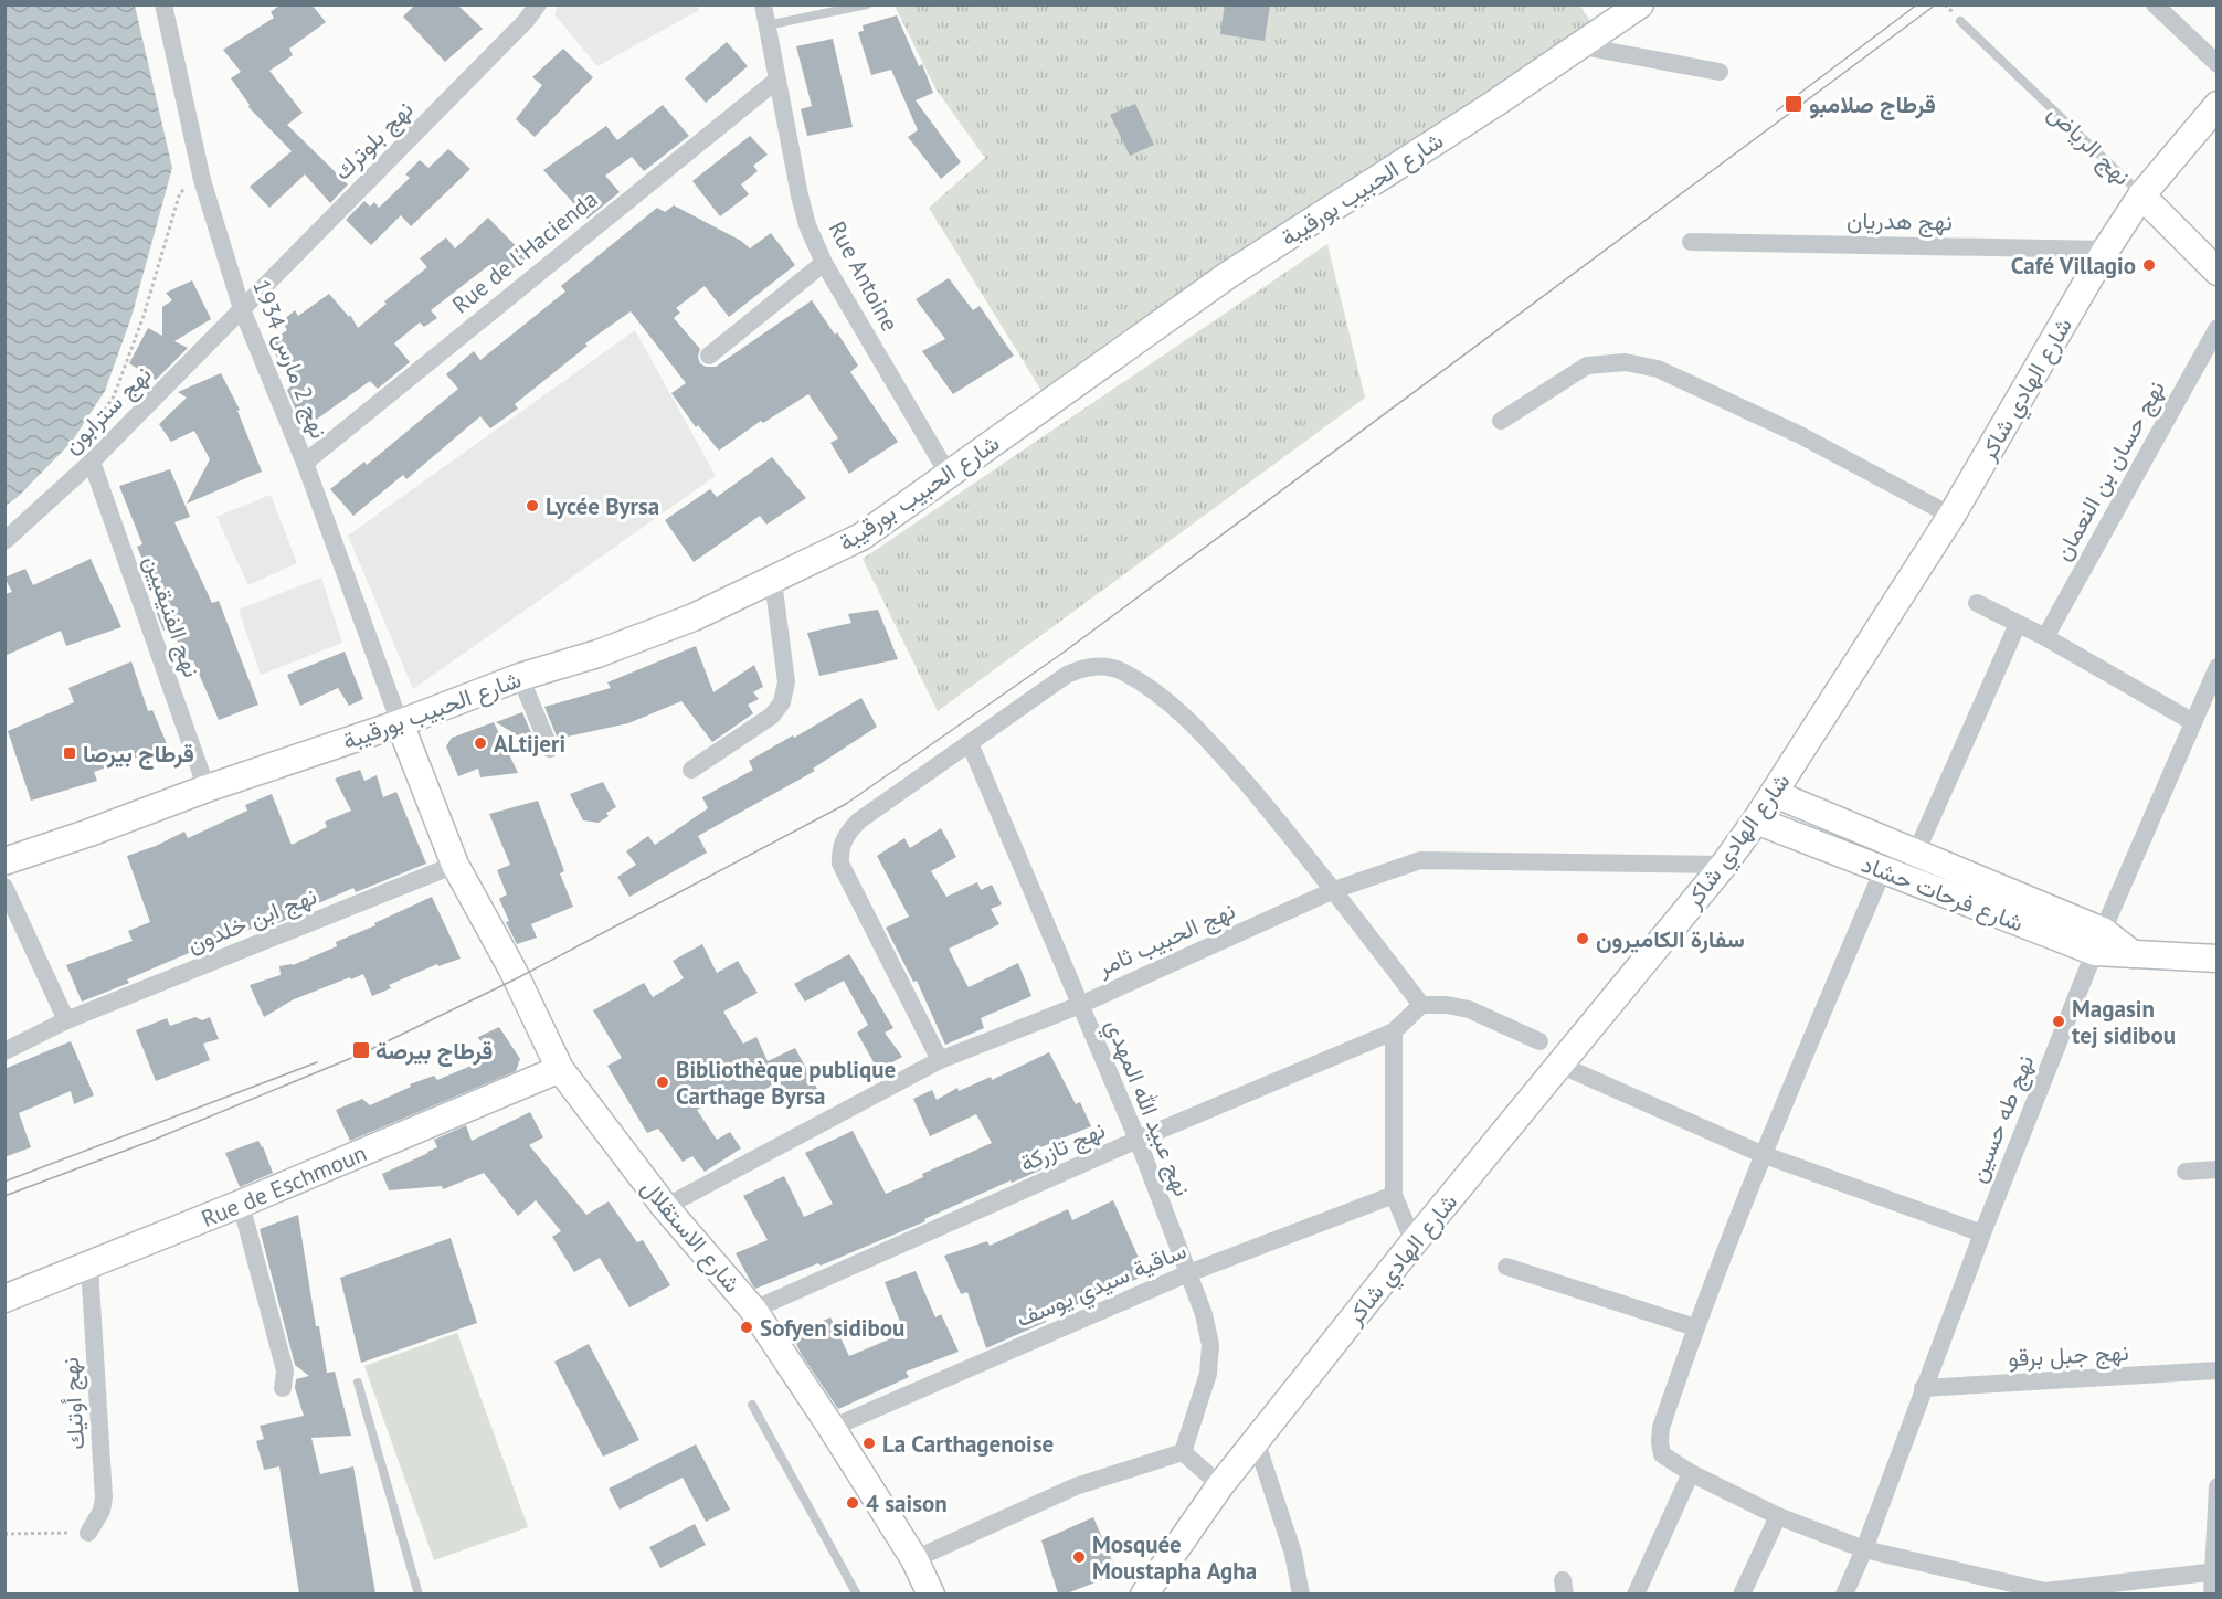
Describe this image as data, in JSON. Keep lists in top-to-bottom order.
{
  "streets": {
    "street": [
      "نهج بلوترك",
      "نهج الرياض",
      "شارع الحبيب بورقيبة",
      "نهج هدريان",
      "Rue de l'Hacienda",
      "Rue Antoine",
      "نهج 2 مارس 1934",
      "شارع الهادي شاكر",
      "نهج سترابون",
      "نهج حسان بن النعمان",
      "نهج الفنيقيين",
      "شارع فرحات حشاد",
      "نهج ابن خلدون",
      "نهج الحبيب ثامر",
      "نهج عبيد الله المهدي",
      "نهج طه حسين",
      "نهج تازركة",
      "Rue de Eschmoun",
      "شارع الاستقلال",
      "ساقية سيدي يوسف",
      "نهج جبل برقو",
      "نهج أوتيك"
    ]
  },
  "crossings": [
    ["نهج بلوترك", "نهج 2 مارس 1934"],
    ["نهج بلوترك", "نهج سترابون"],
    ["نهج الرياض", "شارع الهادي شاكر"],
    ["شارع الحبيب بورقيبة", "Rue Antoine"],
    ["شارع الحبيب بورقيبة", "نهج 2 مارس 1934"],
    ["شارع الحبيب بورقيبة", "نهج الفنيقيين"],
    ["شارع الحبيب بورقيبة", "شارع الاستقلال"],
    ["نهج هدريان", "شارع الهادي شاكر"],
    ["Rue de l'Hacienda", "Rue Antoine"],
    ["Rue de l'Hacienda", "نهج 2 مارس 1934"],
    ["نهج 2 مارس 1934", "نهج سترابون"],
    ["نهج 2 مارس 1934", "شارع الاستقلال"],
    ["شارع الهادي شاكر", "شارع فرحات حشاد"],
    ["شارع الهادي شاكر", "نهج الحبيب ثامر"],
    ["نهج سترابون", "نهج الفنيقيين"],
    ["شارع فرحات حشاد", "نهج طه حسين"],
    ["نهج ابن خلدون", "شارع الاستقلال"],
    ["نهج الحبيب ثامر", "نهج عبيد الله المهدي"],
    ["نهج الحبيب ثامر", "شارع الاستقلال"],
    ["نهج عبيد الله المهدي", "نهج تازركة"],
    ["نهج عبيد الله المهدي", "ساقية سيدي يوسف"],
    ["نهج طه حسين", "نهج جبل برقو"],
    ["نهج تازركة", "شارع الاستقلال"],
    ["Rue de Eschmoun", "شارع الاستقلال"],
    ["Rue de Eschmoun", "نهج أوتيك"],
    ["شارع الاستقلال", "ساقية سيدي يوسف"]
  ],
  "places": {
    "transit": ["قرطاج صلامبو", "قرطاج بيرصا", "قرطاج بيرصة"],
    "other": [
      "Café Villagio",
      "Lycée Byrsa",
      "ALtijeri",
      "سفارة الكاميرون",
      "Magasin tej sidibou",
      "Bibliothèque publique Carthage Byrsa",
      "Sofyen sidibou",
      "La Carthagenoise",
      "4 saison",
      "Mosquée Moustapha Agha"
    ]
  }
}
